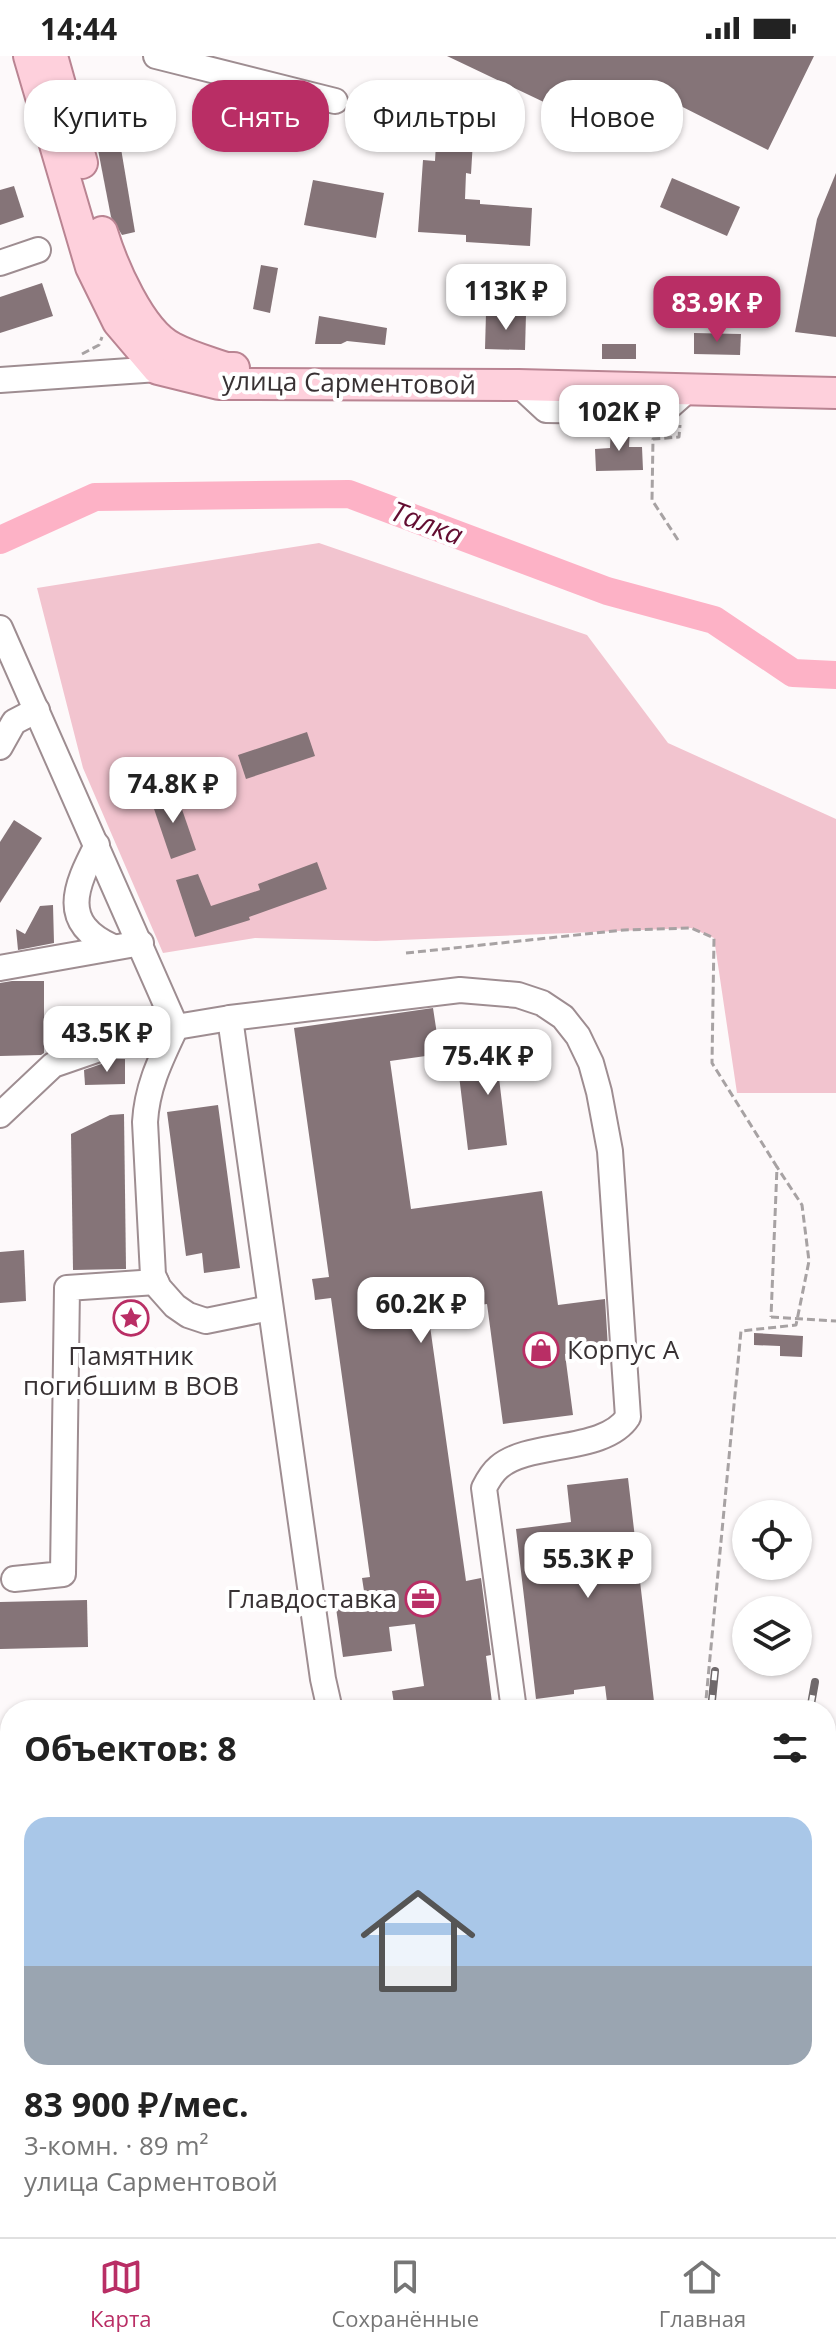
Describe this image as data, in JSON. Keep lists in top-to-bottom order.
{
  "streets": {
    "main road": ["улица Сарментовой"]
  },
  "water": ["Талка"],
  "places": {
    "place": ["Памятник погибшим в ВОВ"],
    "shop": ["Корпус А"],
    "office": ["Главдоставка"]
  },
  "page": {
    "status": "14:44",
    "chip": [
      "Купить",
      "Снять",
      "Фильтры",
      "Новое"
    ],
    "price": [
      "113K ₽",
      "83.9K ₽",
      "102K ₽",
      "74.8K ₽",
      "43.5K ₽",
      "75.4K ₽",
      "60.2K ₽",
      "55.3K ₽"
    ],
    "heading": "Объектов: 8",
    "list": [
      {
        "name": "83 900 ₽/мес.",
        "note": "3-комн. · 89 m² · улица Сарментовой"
      }
    ],
    "tabs": ["Карта", "Сохранённые", "Главная"]
  }
}
